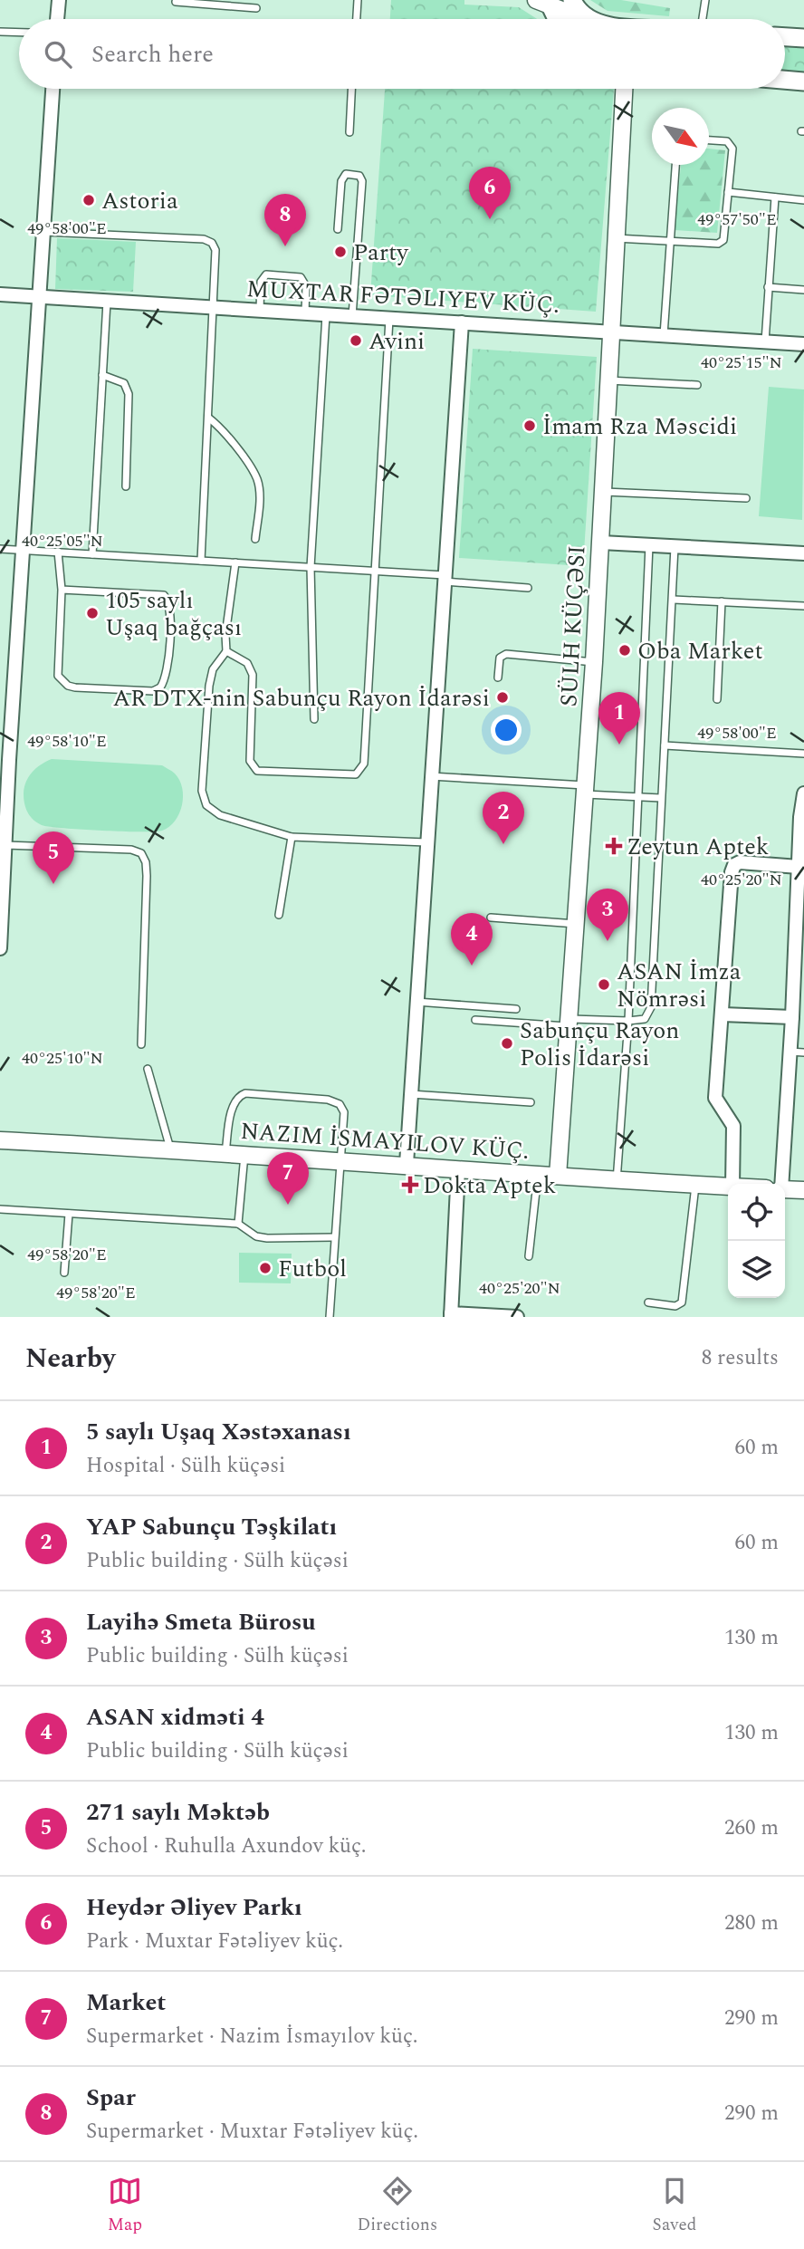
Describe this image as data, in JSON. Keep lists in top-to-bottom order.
{
  "streets": {
    "street": ["MUXTAR FƏTƏLIYEV KÜÇ.", "SÜLH KÜÇƏSI"]
  },
  "crossings": [
    ["MUXTAR FƏTƏLIYEV KÜÇ.", "SÜLH KÜÇƏSI"]
  ],
  "places": {
    "other": [
      "Astoria",
      "Party",
      "Avini",
      "İmam Rza Məscidi",
      "105 saylı Uşaq bağçası",
      "Oba Market",
      "AR DTX-nin Sabunçu Rayon İdarəsi",
      "ASAN İmza Nömrəsi",
      "Sabunçu Rayon Polis İdarəsi",
      "Futbol"
    ],
    "health": ["Zeytun Aptek", "Dokta Aptek"]
  },
  "north": "bottom right",
  "page": {
    "search": "Search here",
    "pins": [
      "6",
      "8",
      "1",
      "2",
      "5",
      "3",
      "4",
      "7"
    ],
    "heading": ["Nearby", "8 results"],
    "list": [
      {
        "mark": "1",
        "name": "5 saylı Uşaq Xəstəxanası",
        "note": "Hospital · Sülh küçəsi",
        "value": "60 m"
      },
      {
        "mark": "2",
        "name": "YAP Sabunçu Təşkilatı",
        "note": "Public building · Sülh küçəsi",
        "value": "60 m"
      },
      {
        "mark": "3",
        "name": "Layihə Smeta Bürosu",
        "note": "Public building · Sülh küçəsi",
        "value": "130 m"
      },
      {
        "mark": "4",
        "name": "ASAN xidməti 4",
        "note": "Public building · Sülh küçəsi",
        "value": "130 m"
      },
      {
        "mark": "5",
        "name": "271 saylı Məktəb",
        "note": "School · Ruhulla Axundov küç.",
        "value": "260 m"
      },
      {
        "mark": "6",
        "name": "Heydər Əliyev Parkı",
        "note": "Park · Muxtar Fətəliyev küç.",
        "value": "280 m"
      },
      {
        "mark": "7",
        "name": "Market",
        "note": "Supermarket · Nazim İsmayılov küç.",
        "value": "290 m"
      },
      {
        "mark": "8",
        "name": "Spar",
        "note": "Supermarket · Muxtar Fətəliyev küç.",
        "value": "290 m"
      }
    ],
    "nav": ["Map", "Directions", "Saved"]
  },
  "coordinates": [
    "49°57'50\"E",
    "49°58'00\"E",
    "40°25'15\"N",
    "40°25'05\"N",
    "49°58'10\"E",
    "40°25'20\"N",
    "40°25'10\"N",
    "49°58'20\"E"
  ]
}
